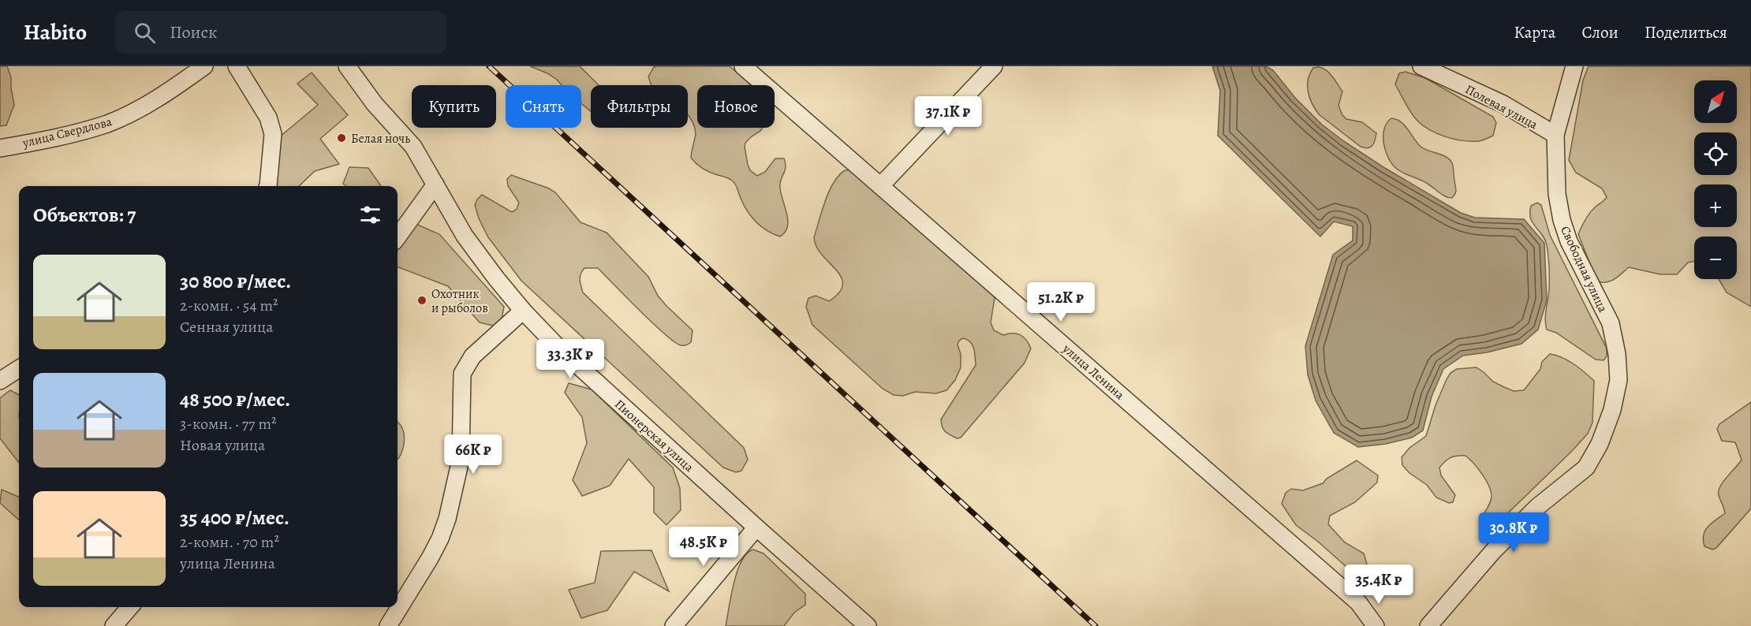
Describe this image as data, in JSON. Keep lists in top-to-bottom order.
{
  "streets": {
    "street": [
      "Полевая улица",
      "улица Свердлова",
      "Свободная улица",
      "улица Ленина",
      "Пионерская улица"
    ]
  },
  "crossings": [
    ["Полевая улица", "Свободная улица"]
  ],
  "places": ["Белая ночь", "Охотник и рыболов"],
  "north": "top right",
  "page": {
    "header": "Habito",
    "search": "Поиск",
    "nav": ["Карта", "Слои", "Поделиться"],
    "map_buttons": ["+", "−"],
    "chip": [
      "Купить",
      "Снять",
      "Фильтры",
      "Новое"
    ],
    "price": [
      "37.1K ₽",
      "51.2K ₽",
      "33.3K ₽",
      "66K ₽",
      "30.8K ₽",
      "48.5K ₽",
      "35.4K ₽"
    ],
    "heading": "Объектов: 7",
    "list": [
      {
        "name": "30 800 ₽/мес.",
        "note": "2-комн. · 54 m² · Сенная улица"
      },
      {
        "name": "48 500 ₽/мес.",
        "note": "3-комн. · 77 m² · Новая улица"
      },
      {
        "name": "35 400 ₽/мес.",
        "note": "2-комн. · 70 m² · улица Ленина"
      }
    ]
  }
}
